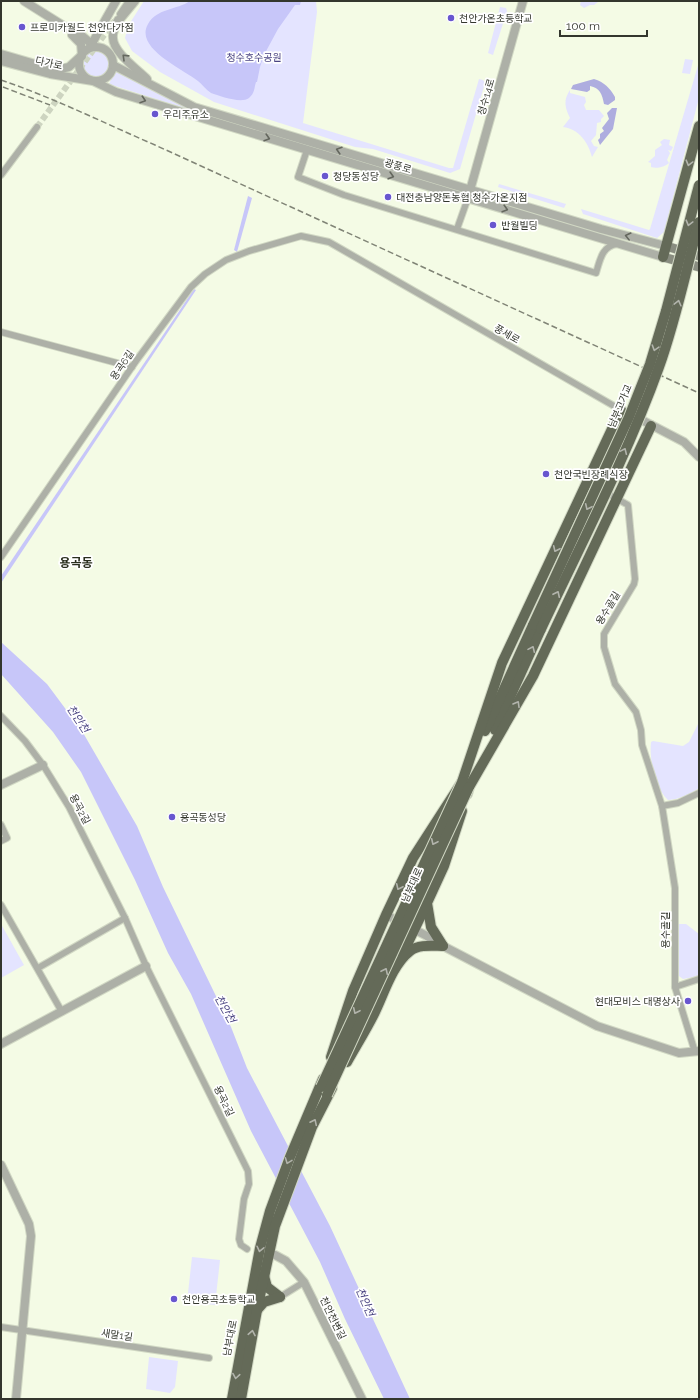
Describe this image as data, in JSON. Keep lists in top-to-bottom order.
{
  "streets": {
    "highway": ["남부고가교", "남부대로"],
    "main road": ["광풍로"],
    "street": [
      "다가로",
      "청수14로",
      "풍세로",
      "용곡6길",
      "용수골길",
      "용곡2길",
      "천안천변길",
      "새말1길"
    ]
  },
  "crossings": [
    ["다가로", "광풍로"],
    ["청수14로", "광풍로"],
    ["풍세로", "용곡6길"],
    ["남부고가교", "남부대로"]
  ],
  "districts": ["용곡동"],
  "water": ["천안천"],
  "parks": ["청수호수공원"],
  "places": [
    "천안가온초등학교",
    "프로미카월드 천안다가점",
    "우리주유소",
    "청당동성당",
    "대전충남양돈농협 청수가온지점",
    "반월빌딩",
    "천안국빈장례식장",
    "용곡동성당",
    "현대모비스 대명상사",
    "천안용곡초등학교"
  ],
  "scale_bar": "100 m"
}
